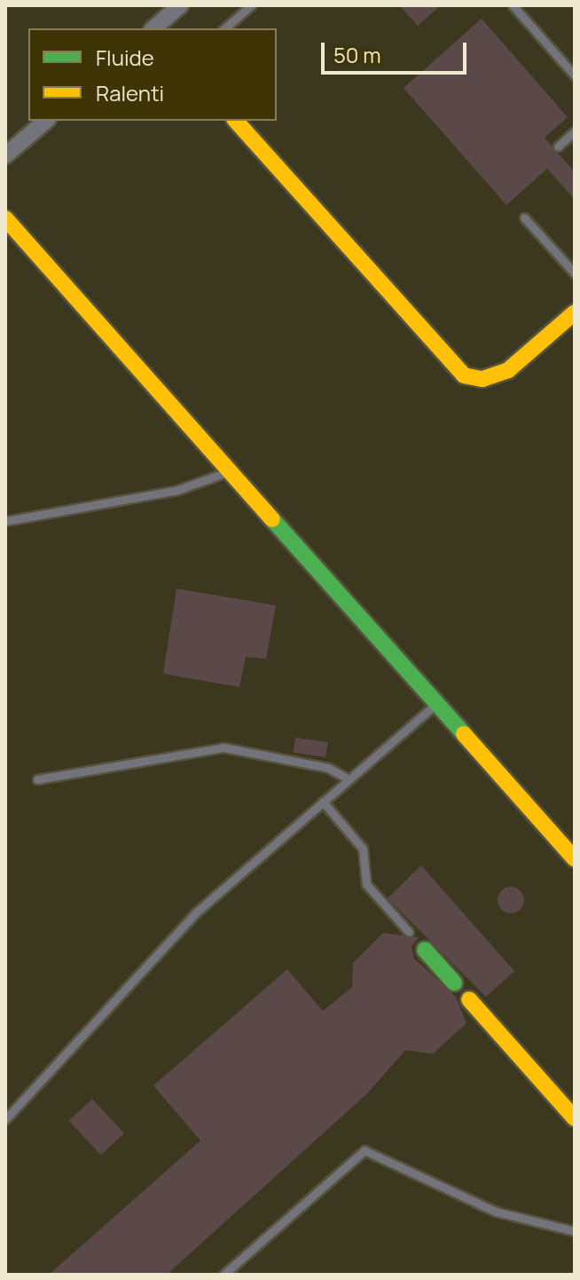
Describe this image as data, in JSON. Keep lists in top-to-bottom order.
{
  "legend": ["Fluide", "Ralenti"],
  "scale_bar": "50 m"
}
